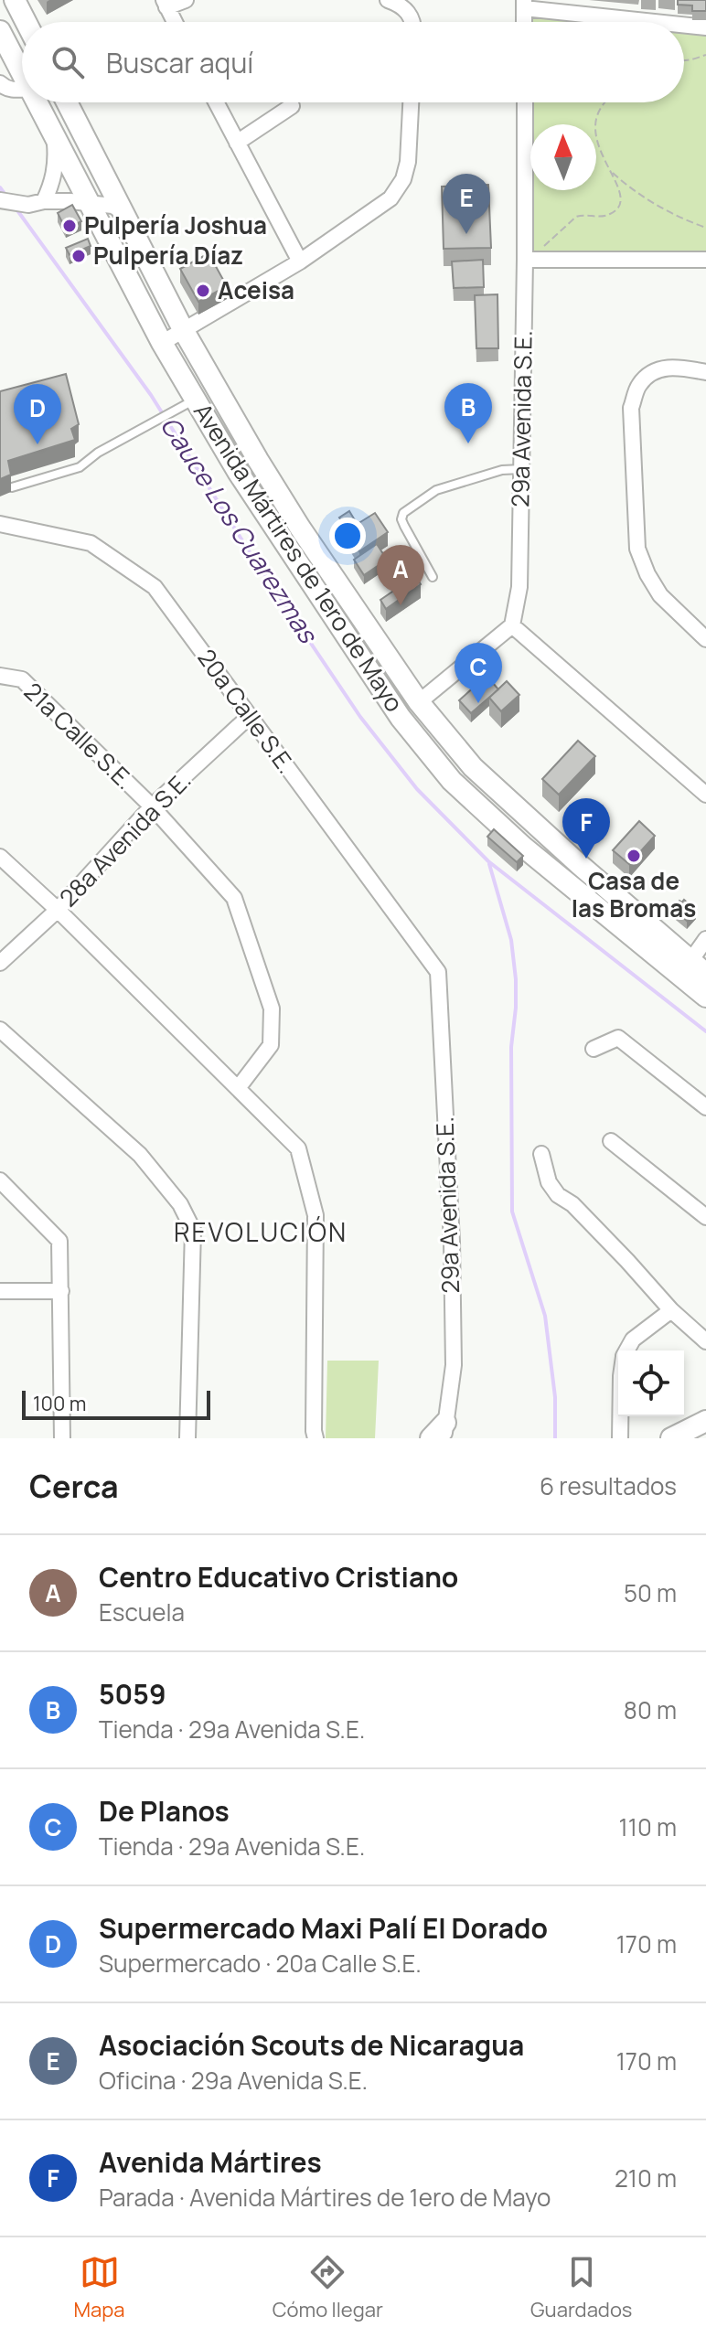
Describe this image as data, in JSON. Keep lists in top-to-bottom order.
{
  "streets": {
    "main road": ["Avenida Mártires de 1ero de Mayo"],
    "street": [
      "29a Avenida S.E.",
      "20a Calle S.E.",
      "21a Calle S.E.",
      "28a Avenida S.E."
    ]
  },
  "crossings": [
    ["29a Avenida S.E.", "20a Calle S.E."],
    ["20a Calle S.E.", "28a Avenida S.E."],
    ["21a Calle S.E.", "28a Avenida S.E."]
  ],
  "districts": ["REVOLUCIÓN"],
  "water": ["Cauce Los Cuarezmas"],
  "places": [
    "Pulpería Joshua",
    "Pulpería Díaz",
    "Aceisa",
    "Casa de las Bromas"
  ],
  "scale_bar": "100 m",
  "north": "top",
  "page": {
    "search": "Buscar aquí",
    "pins": [
      "E",
      "B",
      "D",
      "A",
      "C",
      "F"
    ],
    "scale": "100 m",
    "heading": ["Cerca", "6 resultados"],
    "list": [
      {
        "mark": "A",
        "name": "Centro Educativo Cristiano",
        "note": "Escuela",
        "value": "50 m"
      },
      {
        "mark": "B",
        "name": "5059",
        "note": "Tienda · 29a Avenida S.E.",
        "value": "80 m"
      },
      {
        "mark": "C",
        "name": "De Planos",
        "note": "Tienda · 29a Avenida S.E.",
        "value": "110 m"
      },
      {
        "mark": "D",
        "name": "Supermercado Maxi Palí El Dorado",
        "note": "Supermercado · 20a Calle S.E.",
        "value": "170 m"
      },
      {
        "mark": "E",
        "name": "Asociación Scouts de Nicaragua",
        "note": "Oficina · 29a Avenida S.E.",
        "value": "170 m"
      },
      {
        "mark": "F",
        "name": "Avenida Mártires",
        "note": "Parada · Avenida Mártires de 1ero de Mayo",
        "value": "210 m"
      }
    ],
    "nav": ["Mapa", "Cómo llegar", "Guardados"]
  }
}
